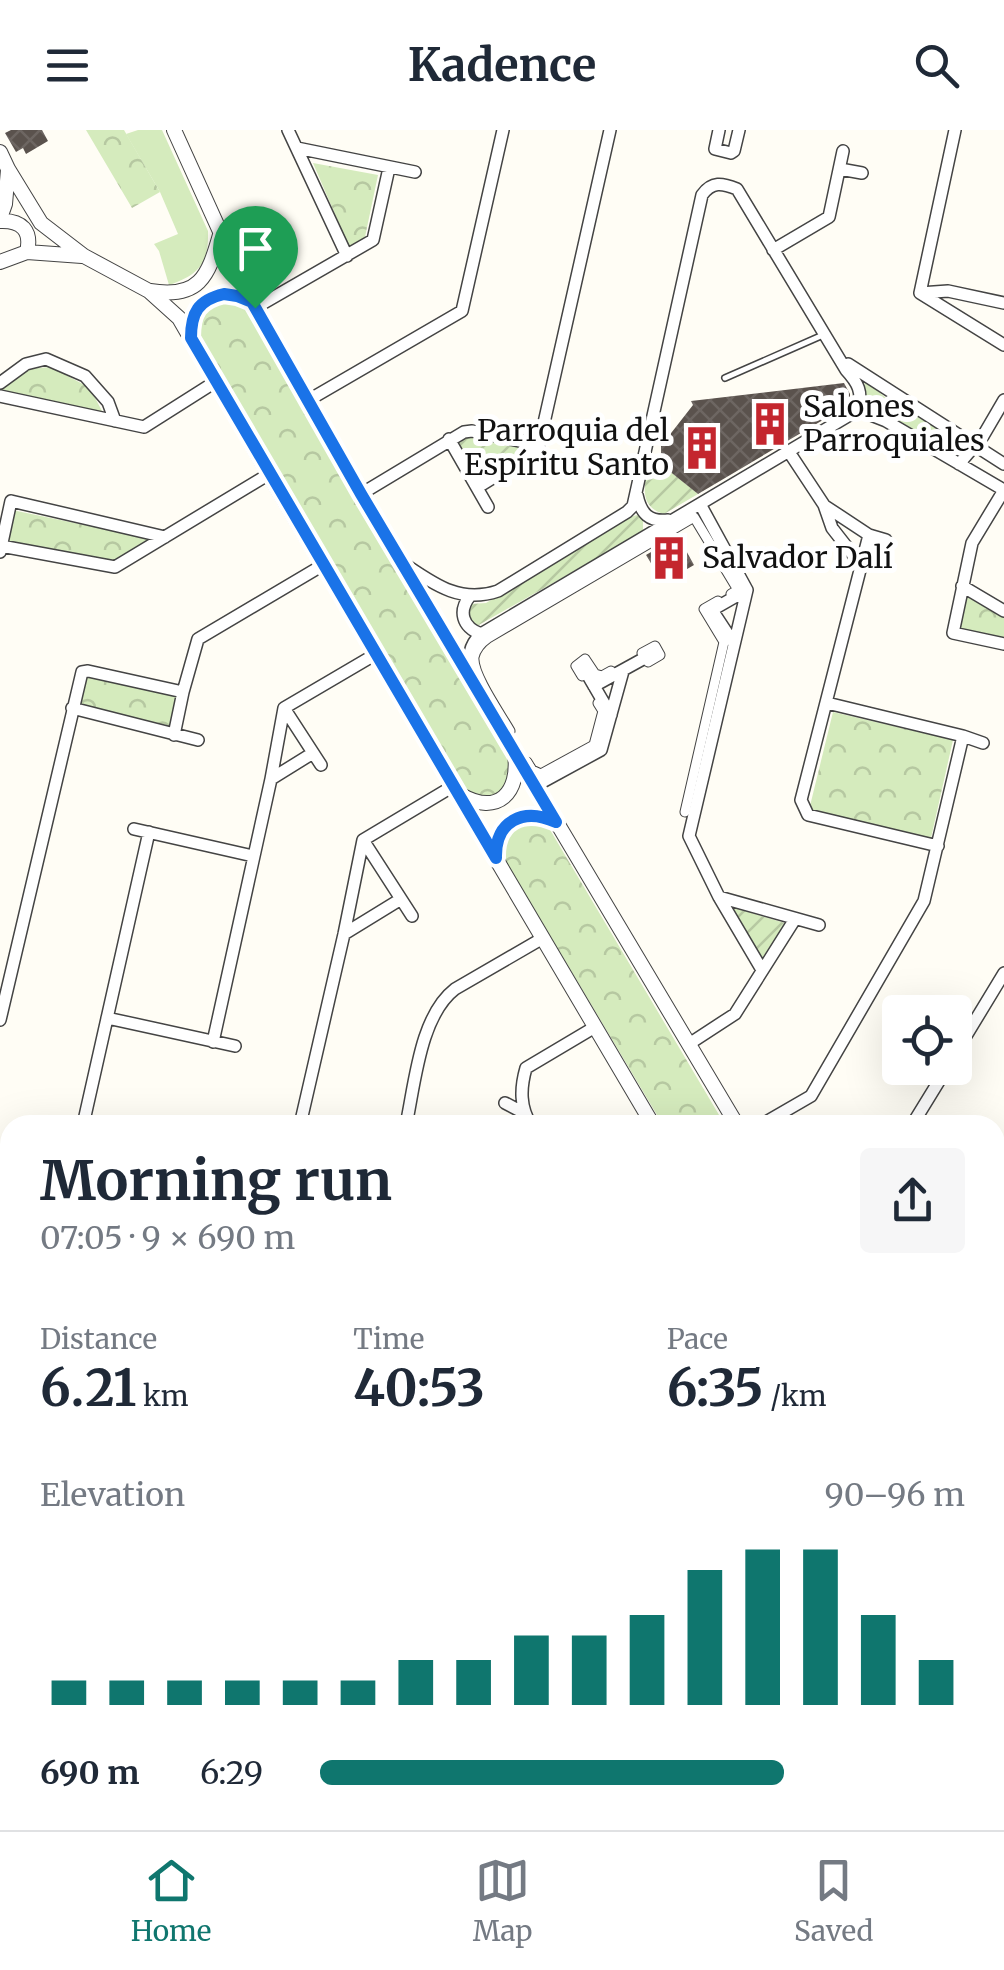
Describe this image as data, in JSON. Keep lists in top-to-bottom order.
{
  "places": {
    "building": ["Salones Parroquiales", "Parroquia del Espíritu Santo", "Salvador Dalí"]
  },
  "page": {
    "header": "Kadence",
    "heading": ["Morning run", "07:05 · 9 × 690 m"],
    "stats": [
      ["Distance", "6.21 km"],
      ["Time", "40:53"],
      ["Pace", "6:35 /km"]
    ],
    "chart": ["Elevation", "90–96 m"],
    "list": [
      {
        "name": "690 m",
        "note": "6:29"
      }
    ],
    "tabs": ["Home", "Map", "Saved"]
  }
}
